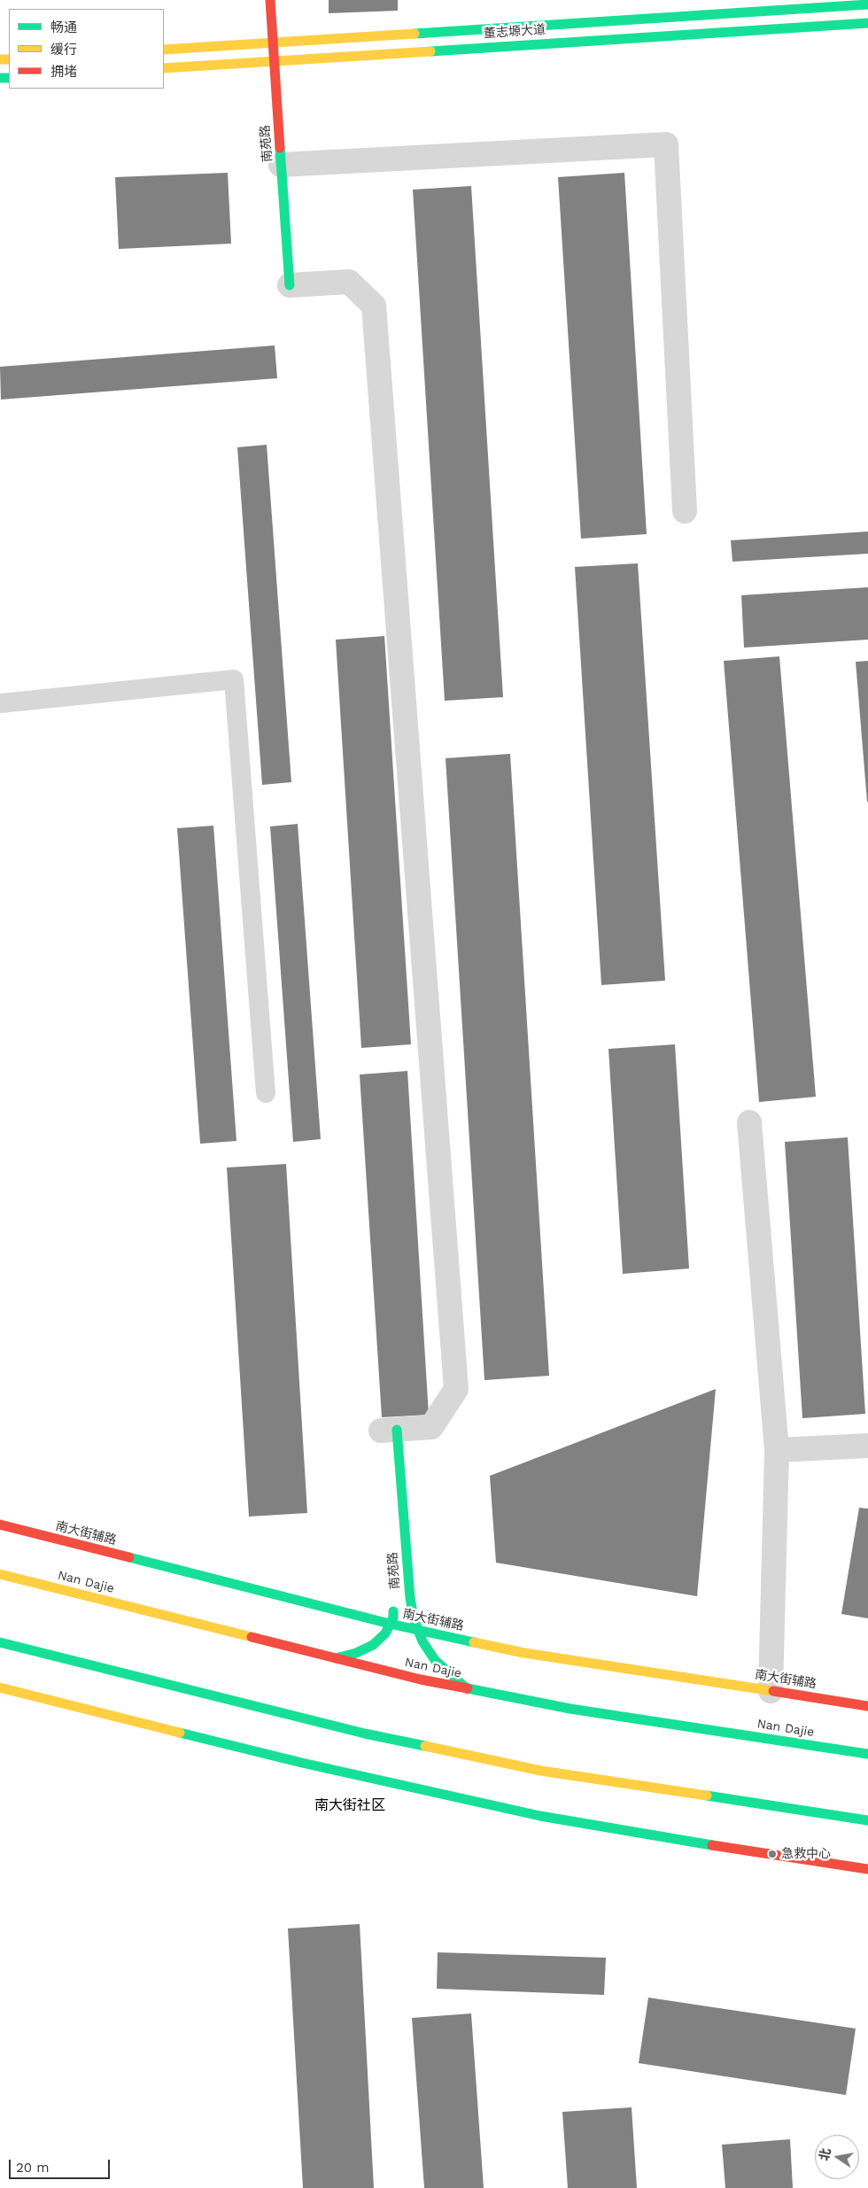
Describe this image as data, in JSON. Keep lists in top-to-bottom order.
{
  "streets": {
    "street": [
      "董志塬大道",
      "南苑路",
      "南大街辅路",
      "Nan Dajie"
    ]
  },
  "crossings": [
    ["董志塬大道", "南苑路"],
    ["南苑路", "南大街辅路"],
    ["南苑路", "Nan Dajie"]
  ],
  "districts": ["南大街社区"],
  "places": ["急救中心"],
  "legend": ["畅通", "缓行", "拥堵"],
  "scale_bar": "20 m",
  "north": "left"
}
